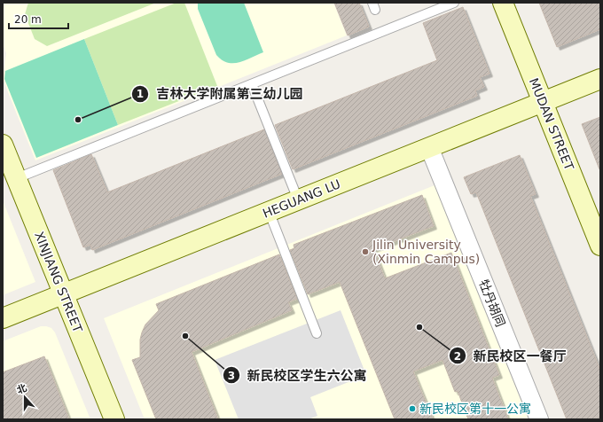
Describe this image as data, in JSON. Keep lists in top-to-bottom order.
{
  "streets": {
    "street": [
      "MUDAN STREET",
      "HEGUANG LU",
      "XINJIANG STREET",
      "牡丹胡同"
    ]
  },
  "crossings": [
    ["MUDAN STREET", "HEGUANG LU"],
    ["HEGUANG LU", "XINJIANG STREET"],
    ["HEGUANG LU", "牡丹胡同"]
  ],
  "places": [
    "吉林大学附属第三幼儿园",
    "Jilin University (Xinmin Campus)",
    "新民校区一餐厅",
    "新民校区学生六公寓",
    "新民校区第十一公寓"
  ],
  "scale_bar": "20 m",
  "north": "top"
}
